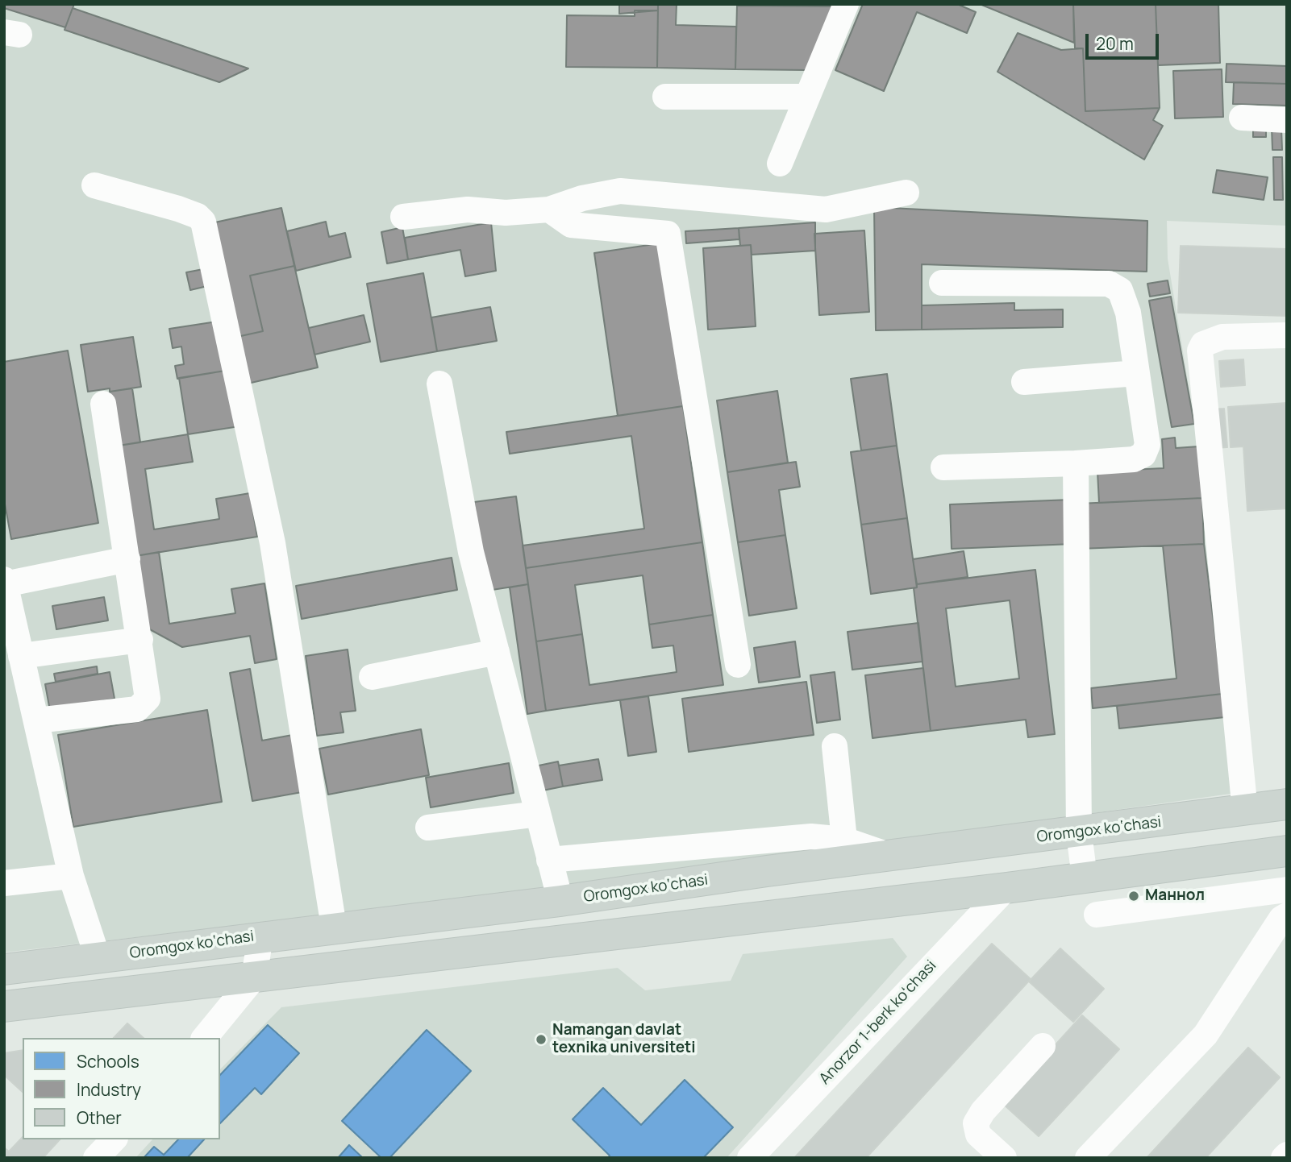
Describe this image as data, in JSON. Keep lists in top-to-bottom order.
{
  "streets": {
    "main road": ["Oromgox ko‘chasi"],
    "street": ["Anorzor 1-berk koʻchasi"]
  },
  "places": ["Маннол", "Namangan davlat texnika universiteti"],
  "legend": ["Schools", "Industry", "Other"],
  "scale_bar": "20 m"
}
